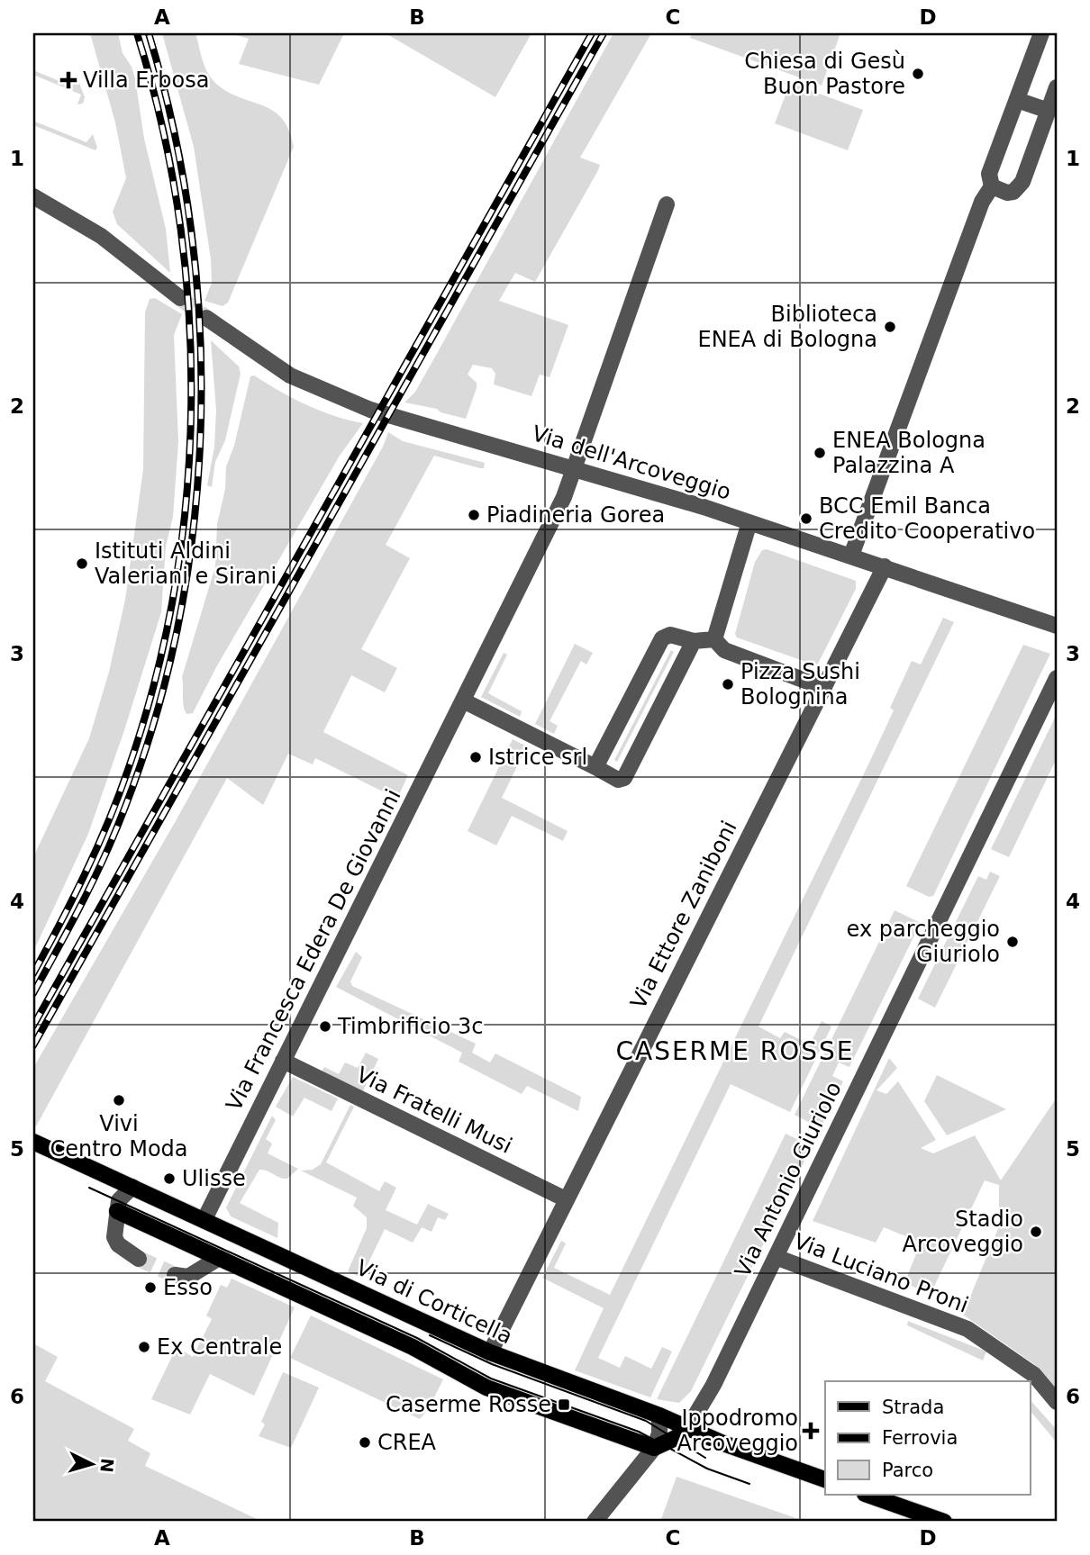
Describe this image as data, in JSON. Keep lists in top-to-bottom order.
{
  "streets": {
    "main road": ["Via di Corticella"],
    "street": [
      "Via dell'Arcoveggio",
      "Via Ettore Zaniboni",
      "Via Francesca Edera De Giovanni",
      "Via Fratelli Musi",
      "Via Antonio Giuriolo",
      "Via Luciano Proni"
    ]
  },
  "crossings": [
    ["Via dell'Arcoveggio", "Via Ettore Zaniboni"],
    ["Via dell'Arcoveggio", "Via Francesca Edera De Giovanni"],
    ["Via Ettore Zaniboni", "Via Fratelli Musi"],
    ["Via Ettore Zaniboni", "Via di Corticella"],
    ["Via Francesca Edera De Giovanni", "Via Fratelli Musi"],
    ["Via Francesca Edera De Giovanni", "Via di Corticella"],
    ["Via Antonio Giuriolo", "Via Luciano Proni"],
    ["Via Antonio Giuriolo", "Via di Corticella"]
  ],
  "districts": ["CASERME ROSSE"],
  "places": {
    "other": [
      "Chiesa di Gesù Buon Pastore",
      "Biblioteca ENEA di Bologna",
      "ENEA Bologna Palazzina A",
      "Piadineria Gorea",
      "BCC Emil Banca Credito Cooperativo",
      "Istituti Aldini Valeriani e Sirani",
      "Pizza Sushi Bolognina",
      "Istrice srl",
      "ex parcheggio Giuriolo",
      "Timbrificio 3c",
      "Vivi Centro Moda",
      "Ulisse",
      "Stadio Arcoveggio",
      "Esso",
      "Ex Centrale",
      "CREA"
    ],
    "health": ["Villa Erbosa", "Ippodromo Arcoveggio"],
    "transit": ["Caserme Rosse"]
  },
  "legend": ["Strada", "Ferrovia", "Parco"],
  "north": "right",
  "grid": {
    "columns": [
      "A",
      "B",
      "C",
      "D"
    ],
    "rows": [
      "1",
      "2",
      "3",
      "4",
      "5",
      "6"
    ]
  }
}
